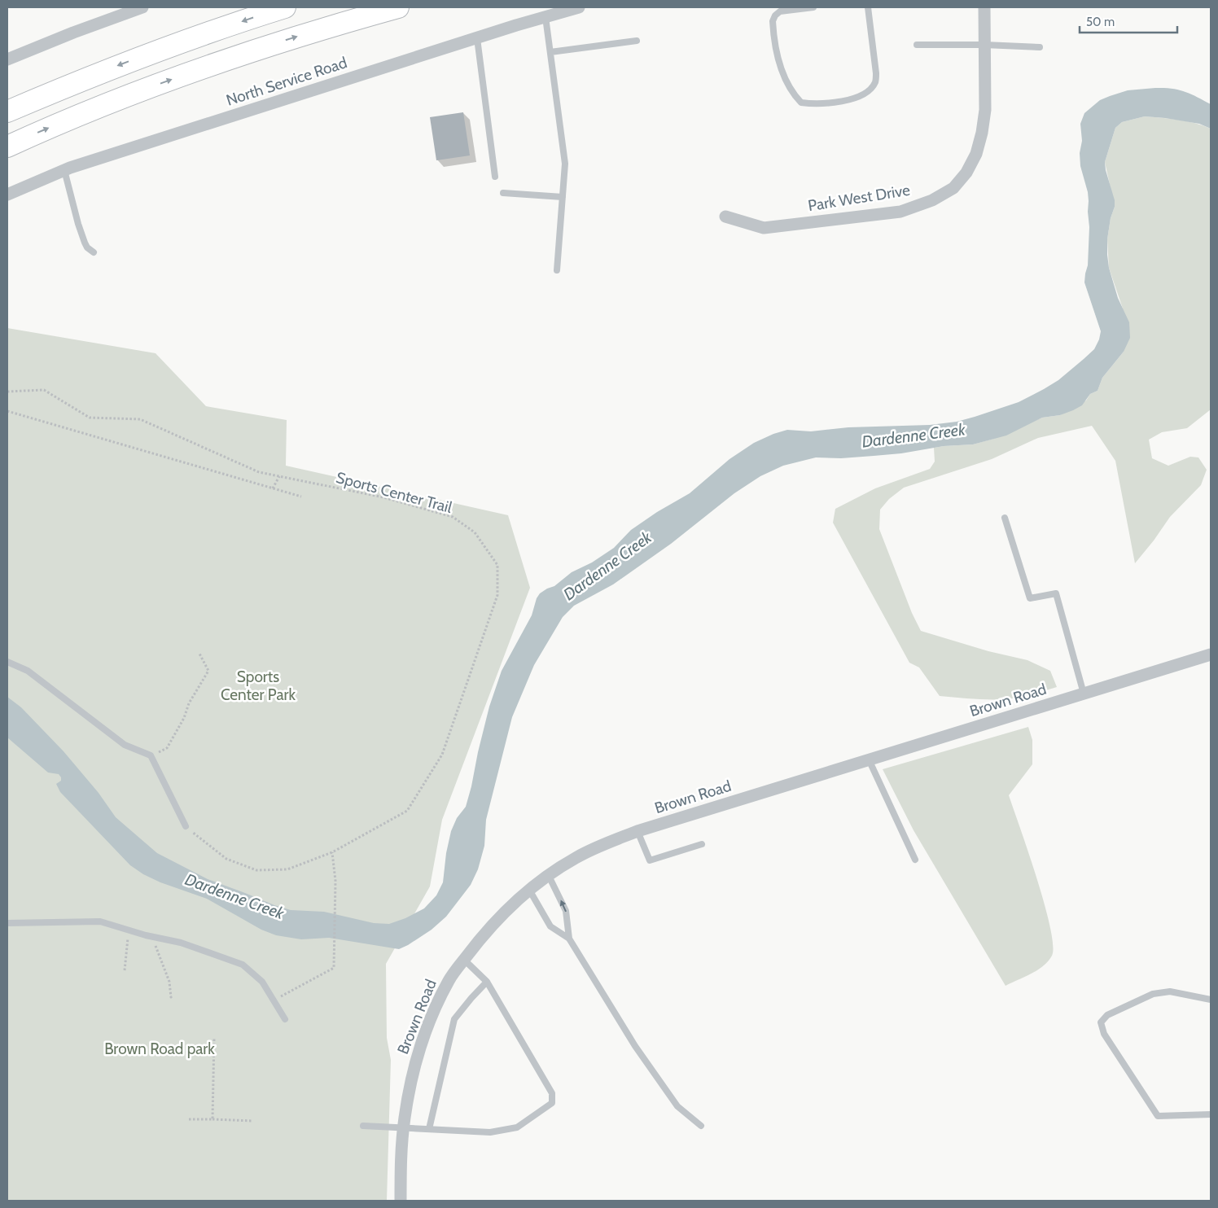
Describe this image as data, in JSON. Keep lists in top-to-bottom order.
{
  "streets": {
    "street": ["North Service Road", "Park West Drive", "Brown Road"],
    "path": ["Sports Center Trail"]
  },
  "water": ["Dardenne Creek"],
  "parks": ["Sports Center Park", "Brown Road park"],
  "scale_bar": "50 m"
}
